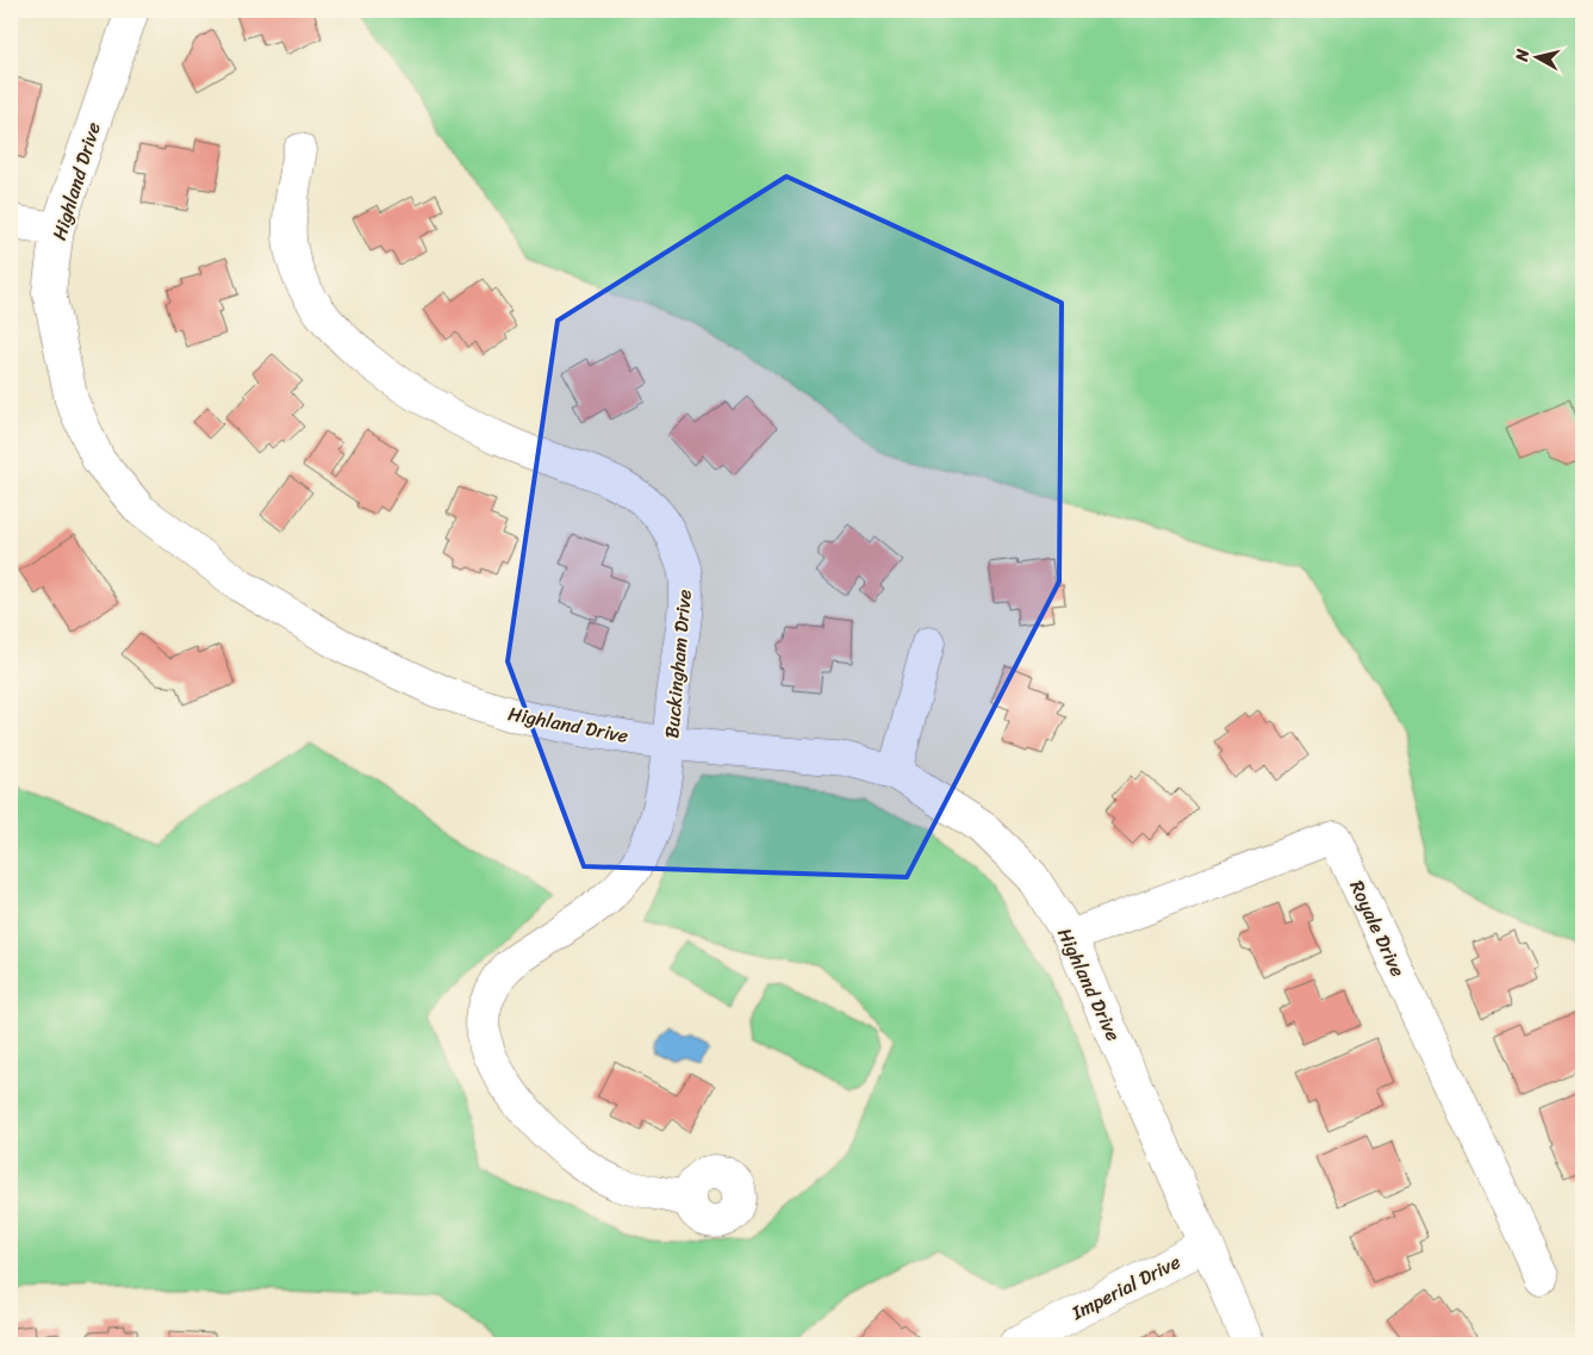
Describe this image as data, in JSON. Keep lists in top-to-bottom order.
{
  "streets": {
    "street": [
      "Highland Drive",
      "Buckingham Drive",
      "Royale Drive",
      "Imperial Drive"
    ]
  },
  "crossings": [
    ["Highland Drive", "Buckingham Drive"],
    ["Highland Drive", "Royale Drive"],
    ["Highland Drive", "Imperial Drive"]
  ],
  "north": "left"
}
